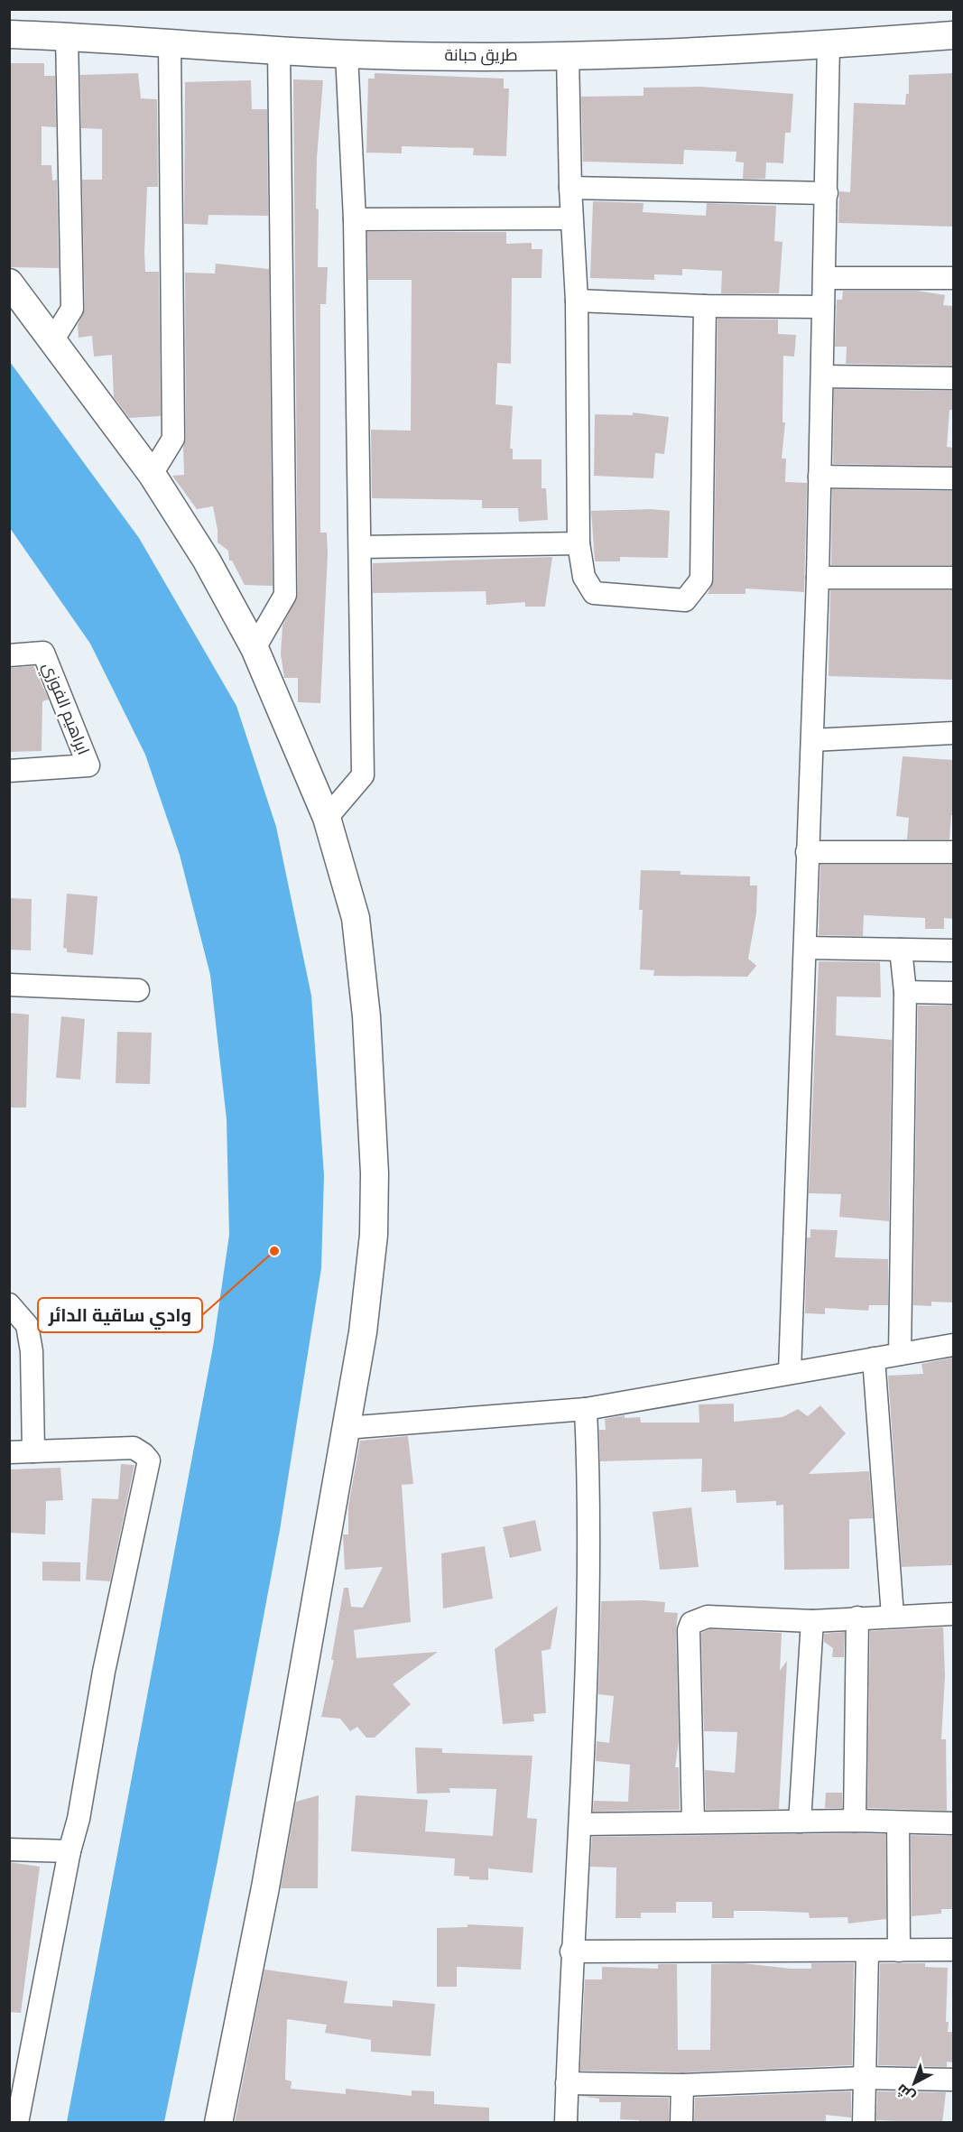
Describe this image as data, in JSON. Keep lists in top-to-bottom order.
{
  "streets": {
    "street": ["طريق حبانة", "ابراهيم الفوزي"]
  },
  "places": ["وادي ساقية الدائر"],
  "north": "bottom left"
}
